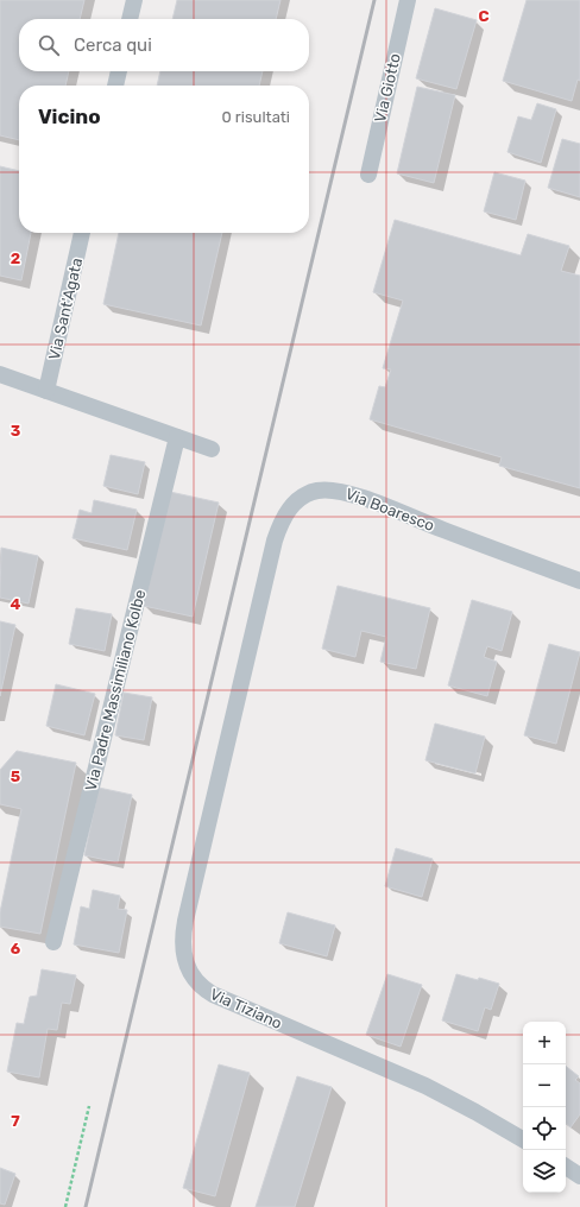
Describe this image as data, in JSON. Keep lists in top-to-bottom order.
{
  "streets": {
    "street": [
      "Via Giotto",
      "Via Sant'Agata",
      "Via Boaresco",
      "Via Padre Massimiliano Kolbe",
      "Via Tiziano"
    ]
  },
  "crossings": [
    ["Via Boaresco", "Via Tiziano"]
  ],
  "page": {
    "search": "Cerca qui",
    "heading": ["Vicino", "0 risultati"],
    "map_buttons": ["+", "−"]
  },
  "grid": {
    "columns": ["C"],
    "rows": [
      "2",
      "3",
      "4",
      "5",
      "6",
      "7"
    ]
  }
}
